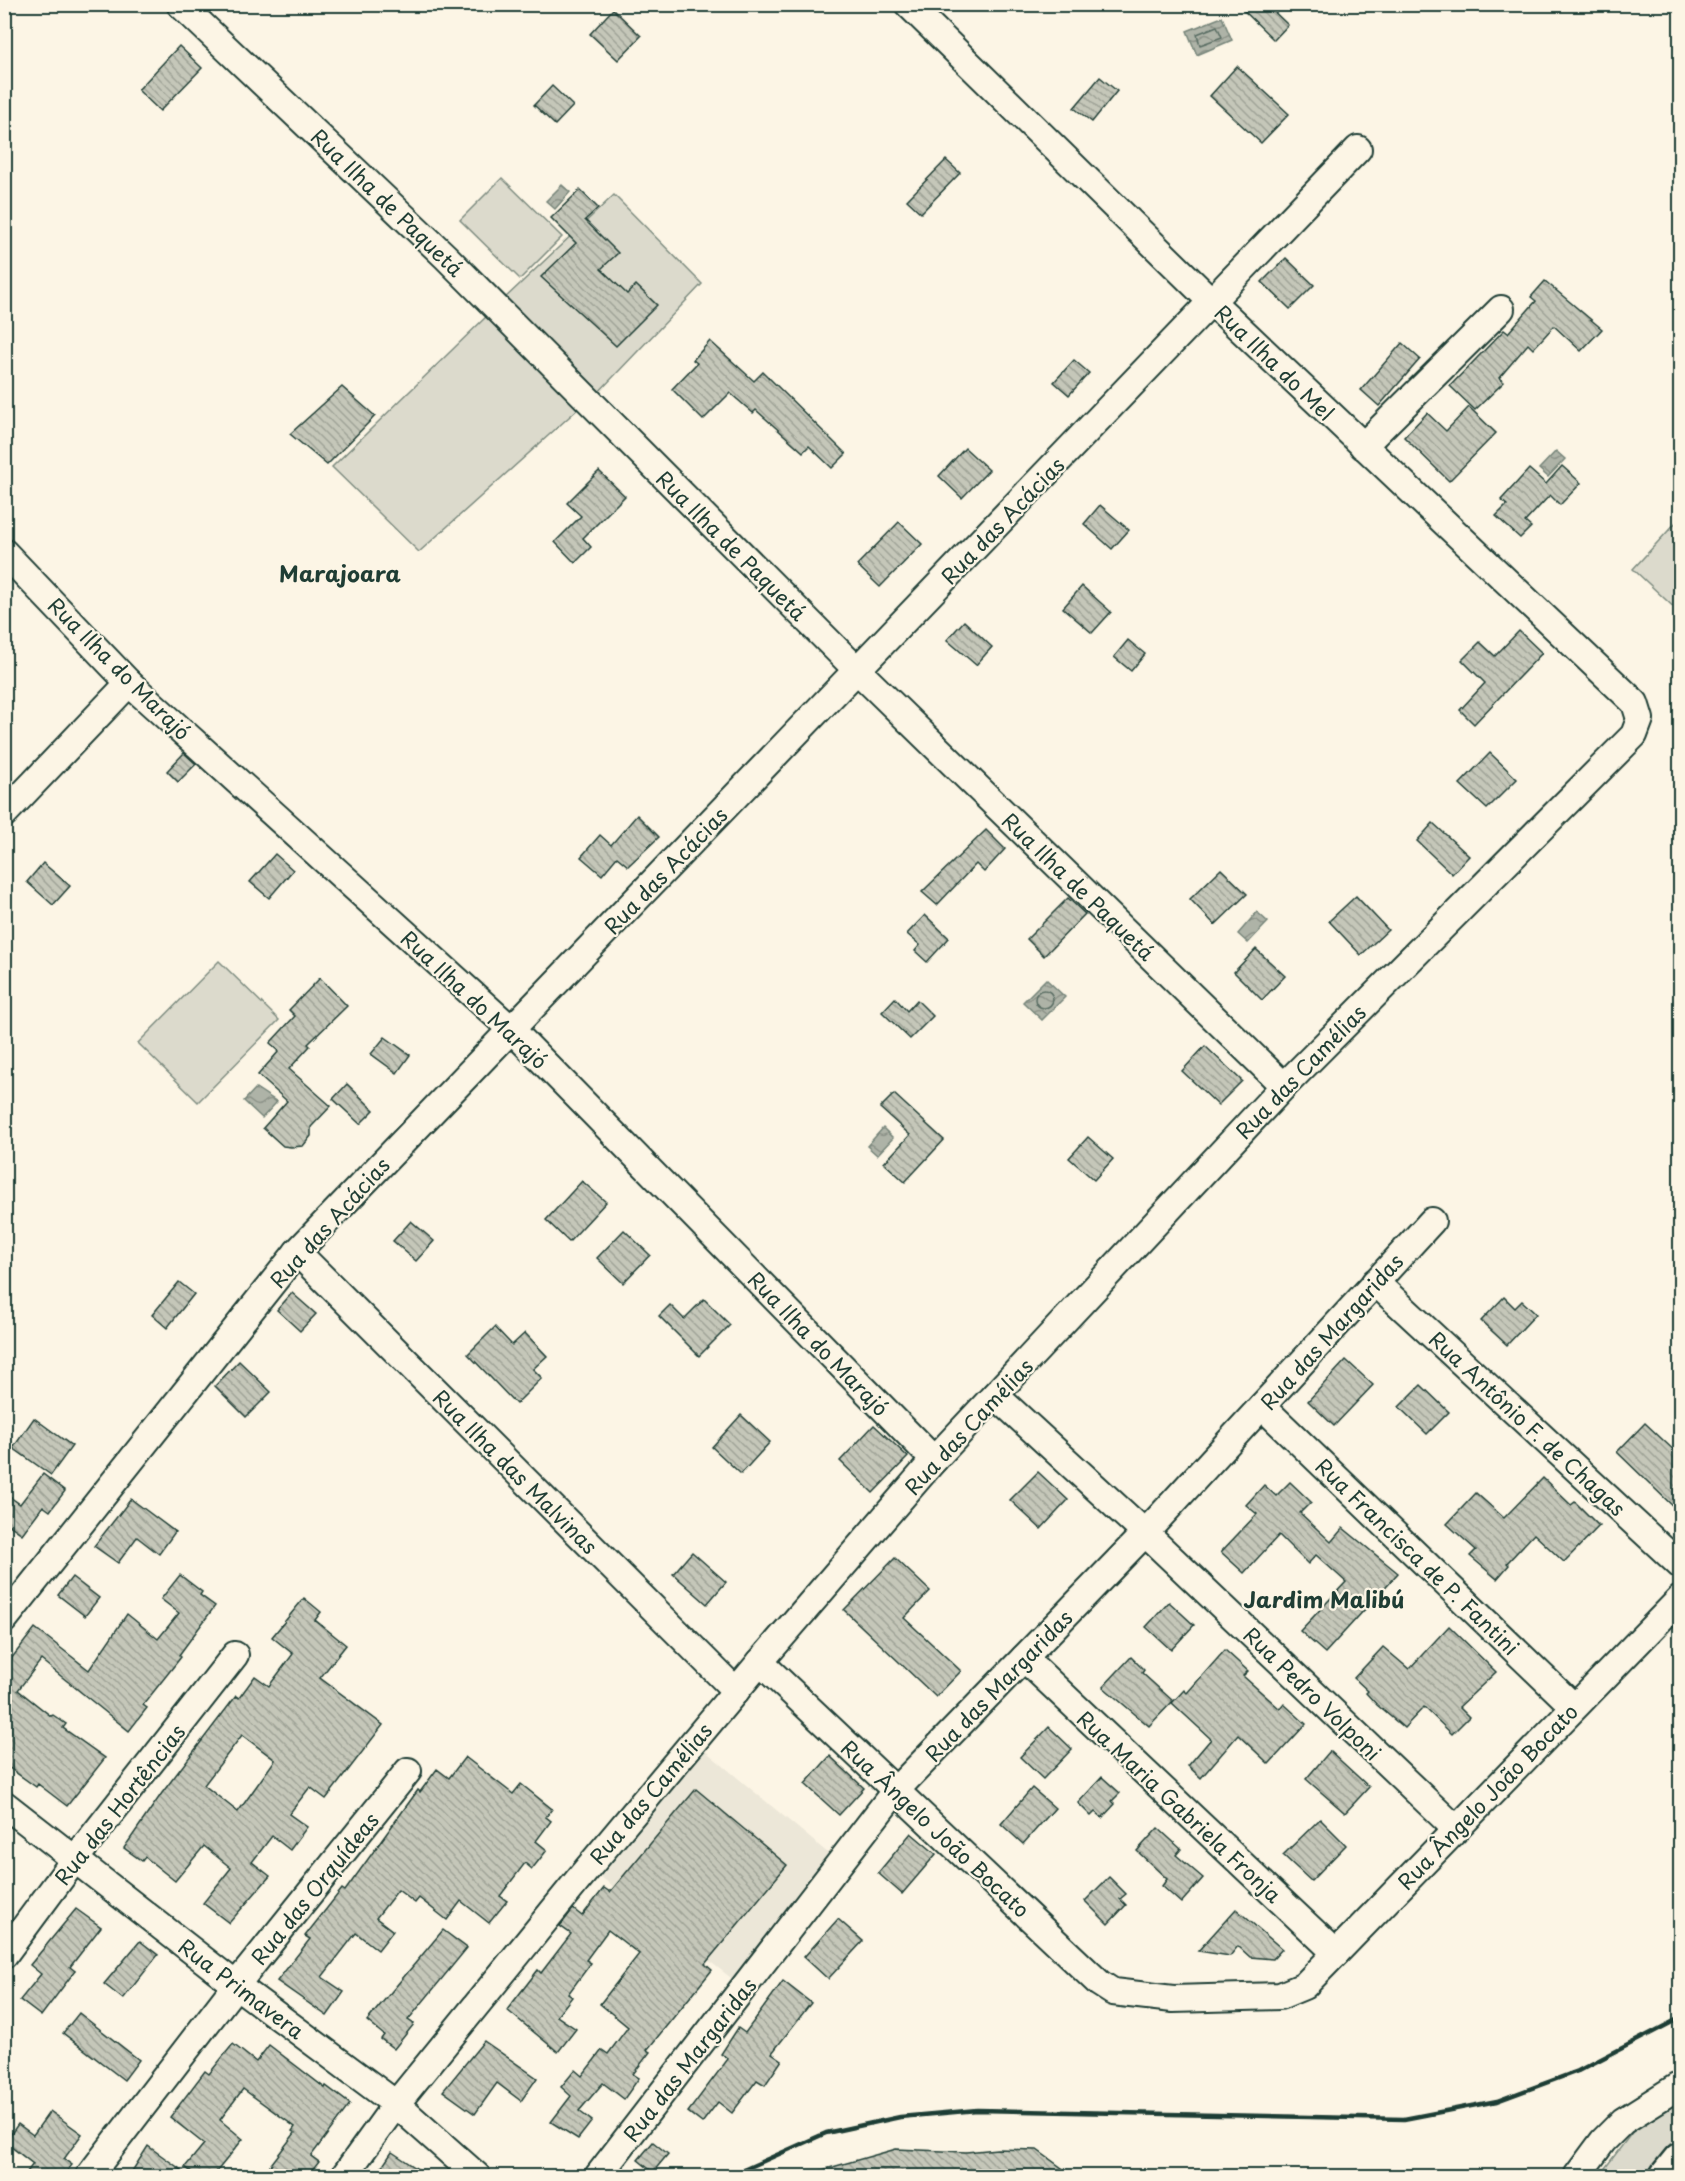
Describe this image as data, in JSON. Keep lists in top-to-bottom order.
{
  "streets": {
    "street": [
      "Rua Ilha de Paquetá",
      "Rua Ilha do Mel",
      "Rua das Acácias",
      "Rua Ilha do Marajó",
      "Rua das Camélias",
      "Rua das Margaridas",
      "Rua Antônio F. de Chagas",
      "Rua Ilha das Malvinas",
      "Rua Francisca de P. Fantini",
      "Rua Pedro Volponi",
      "Rua Ângelo João Bocato",
      "Rua das Hortências",
      "Rua Maria Gabriela Fronja",
      "Rua das Orquídeas",
      "Rua Primavera"
    ]
  },
  "crossings": [
    ["Rua Ilha de Paquetá", "Rua das Acácias"],
    ["Rua Ilha de Paquetá", "Rua das Camélias"],
    ["Rua Ilha do Mel", "Rua das Acácias"],
    ["Rua Ilha do Mel", "Rua das Camélias"],
    ["Rua das Acácias", "Rua Ilha do Marajó"],
    ["Rua das Acácias", "Rua Ilha das Malvinas"],
    ["Rua Ilha do Marajó", "Rua das Camélias"],
    ["Rua das Camélias", "Rua Ilha das Malvinas"],
    ["Rua das Camélias", "Rua Pedro Volponi"],
    ["Rua das Camélias", "Rua Ângelo João Bocato"],
    ["Rua das Camélias", "Rua Primavera"],
    ["Rua das Margaridas", "Rua Antônio F. de Chagas"],
    ["Rua das Margaridas", "Rua Francisca de P. Fantini"],
    ["Rua das Margaridas", "Rua Pedro Volponi"],
    ["Rua das Margaridas", "Rua Ângelo João Bocato"],
    ["Rua das Margaridas", "Rua Maria Gabriela Fronja"],
    ["Rua Francisca de P. Fantini", "Rua Ângelo João Bocato"],
    ["Rua Pedro Volponi", "Rua Ângelo João Bocato"],
    ["Rua Ângelo João Bocato", "Rua Maria Gabriela Fronja"],
    ["Rua das Hortências", "Rua Primavera"],
    ["Rua das Orquídeas", "Rua Primavera"]
  ],
  "districts": ["Marajoara", "Jardim Malibú"]
}
